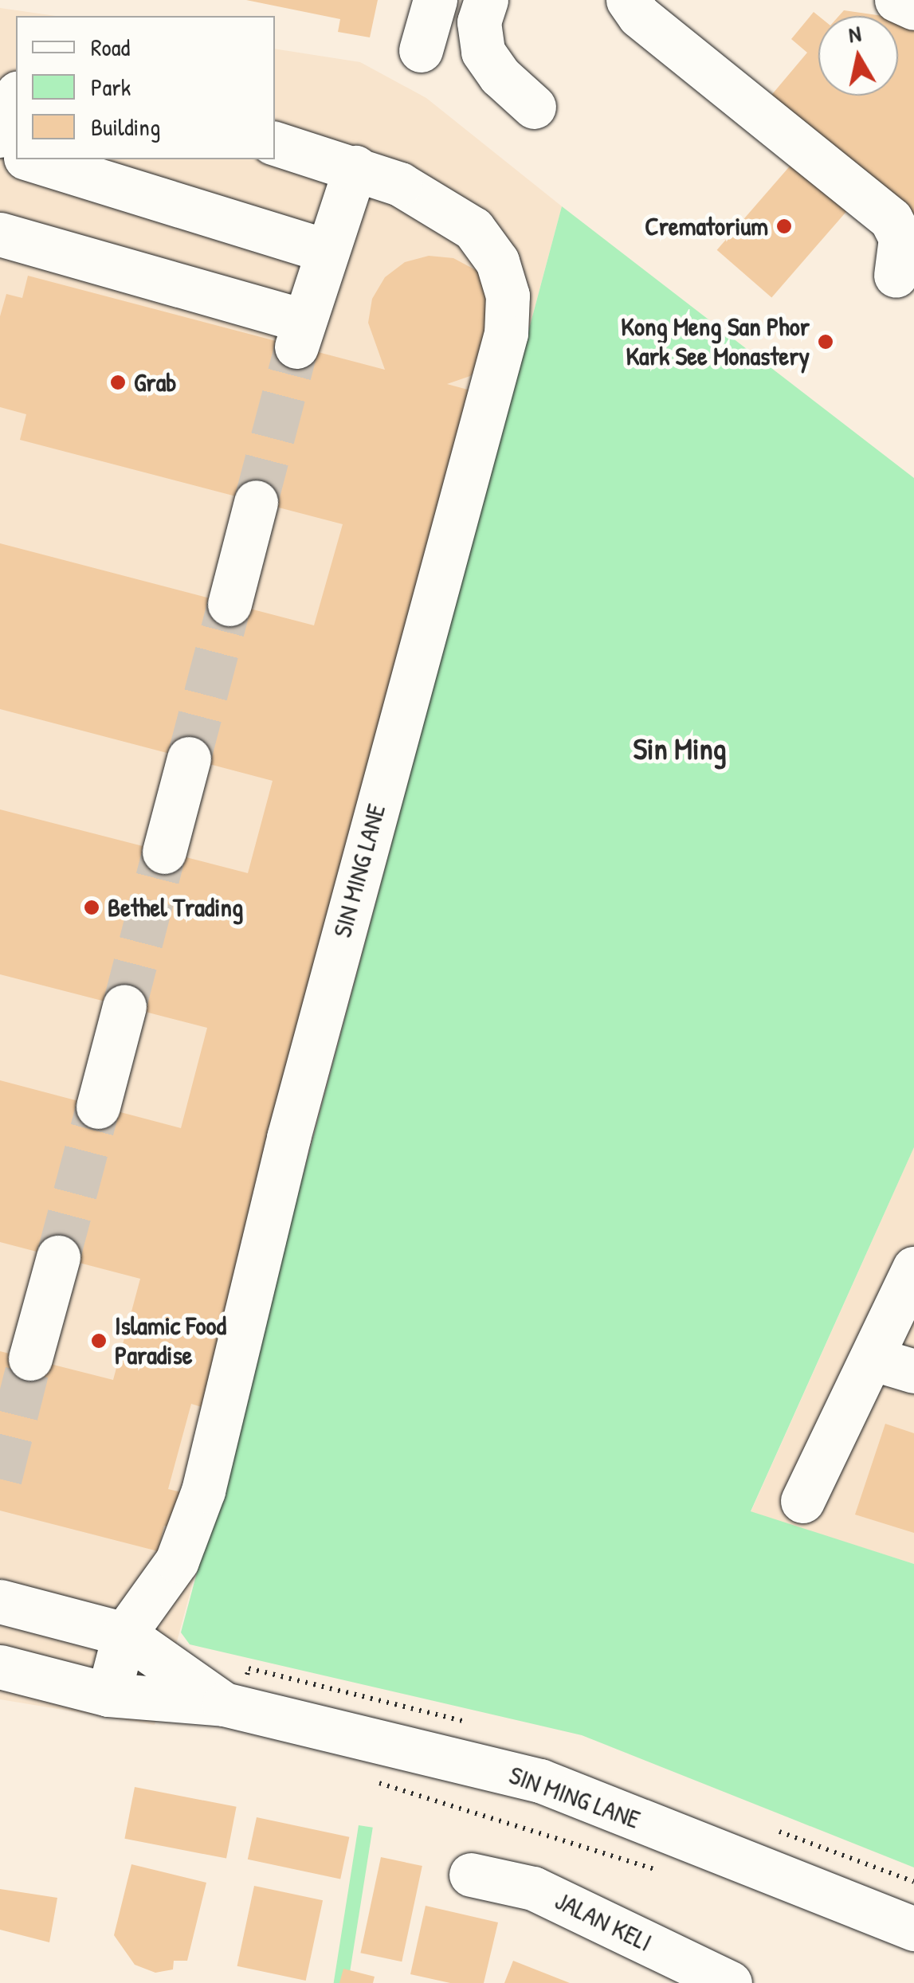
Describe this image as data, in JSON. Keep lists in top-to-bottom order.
{
  "streets": {
    "street": ["SIN MING LANE", "JALAN KELI"]
  },
  "districts": ["Sin Ming"],
  "places": [
    "Crematorium",
    "Kong Meng San Phor Kark See Monastery",
    "Grab",
    "Bethel Trading",
    "Islamic Food Paradise"
  ],
  "legend": ["Road", "Park", "Building"],
  "north": "top"
}
